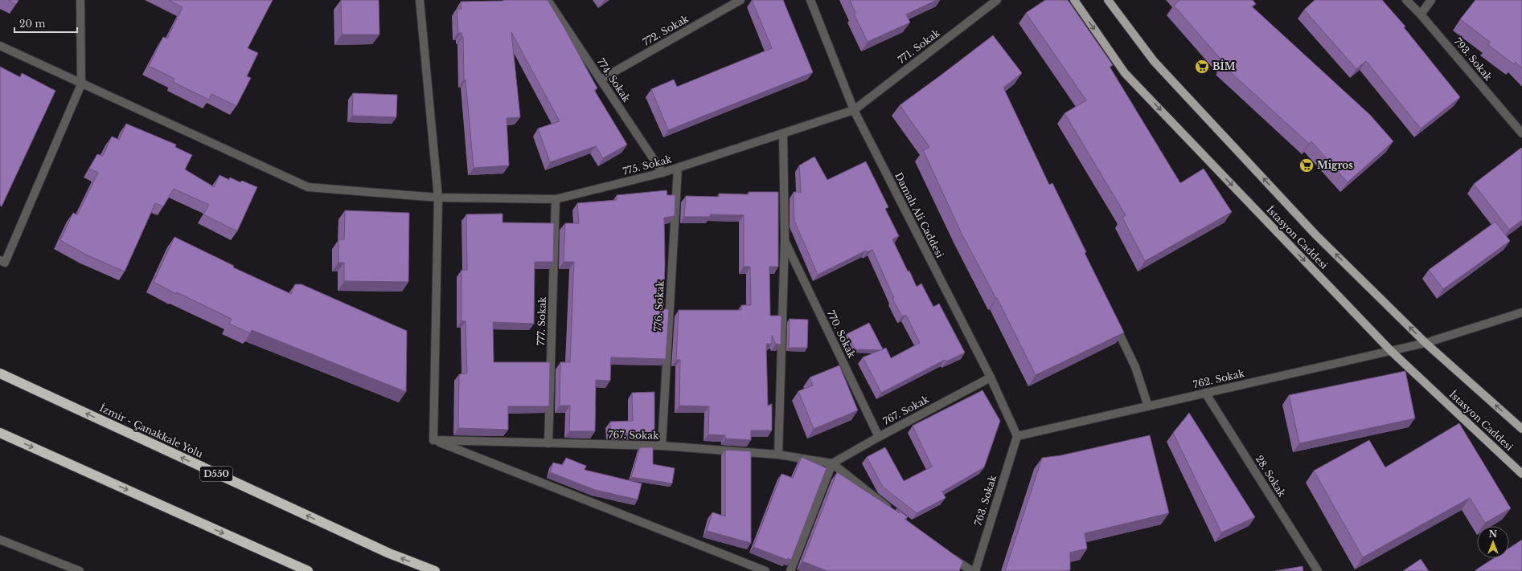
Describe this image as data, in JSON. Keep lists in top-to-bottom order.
{
  "streets": {
    "highway": ["İzmir - Çanakkale Yolu", "D550"],
    "main road": ["İstasyon Caddesi"],
    "street": [
      "772. Sokak",
      "771. Sokak",
      "793. Sokak",
      "774. Sokak",
      "775. Sokak",
      "Damalı Ali Caddesi",
      "776. Sokak",
      "777. Sokak",
      "770. Sokak",
      "762. Sokak",
      "767. Sokak",
      "28. Sokak",
      "763. Sokak"
    ]
  },
  "crossings": [
    ["772. Sokak", "774. Sokak"],
    ["771. Sokak", "775. Sokak"],
    ["771. Sokak", "Damalı Ali Caddesi"],
    ["774. Sokak", "775. Sokak"],
    ["775. Sokak", "Damalı Ali Caddesi"],
    ["775. Sokak", "776. Sokak"],
    ["775. Sokak", "777. Sokak"],
    ["775. Sokak", "770. Sokak"],
    ["Damalı Ali Caddesi", "762. Sokak"],
    ["Damalı Ali Caddesi", "767. Sokak"],
    ["Damalı Ali Caddesi", "763. Sokak"],
    ["İstasyon Caddesi", "762. Sokak"],
    ["776. Sokak", "767. Sokak"],
    ["777. Sokak", "767. Sokak"],
    ["770. Sokak", "767. Sokak"],
    ["762. Sokak", "28. Sokak"],
    ["762. Sokak", "763. Sokak"]
  ],
  "places": {
    "supermarket": ["BİM", "Migros"]
  },
  "scale_bar": "20 m",
  "north": "top"
}
